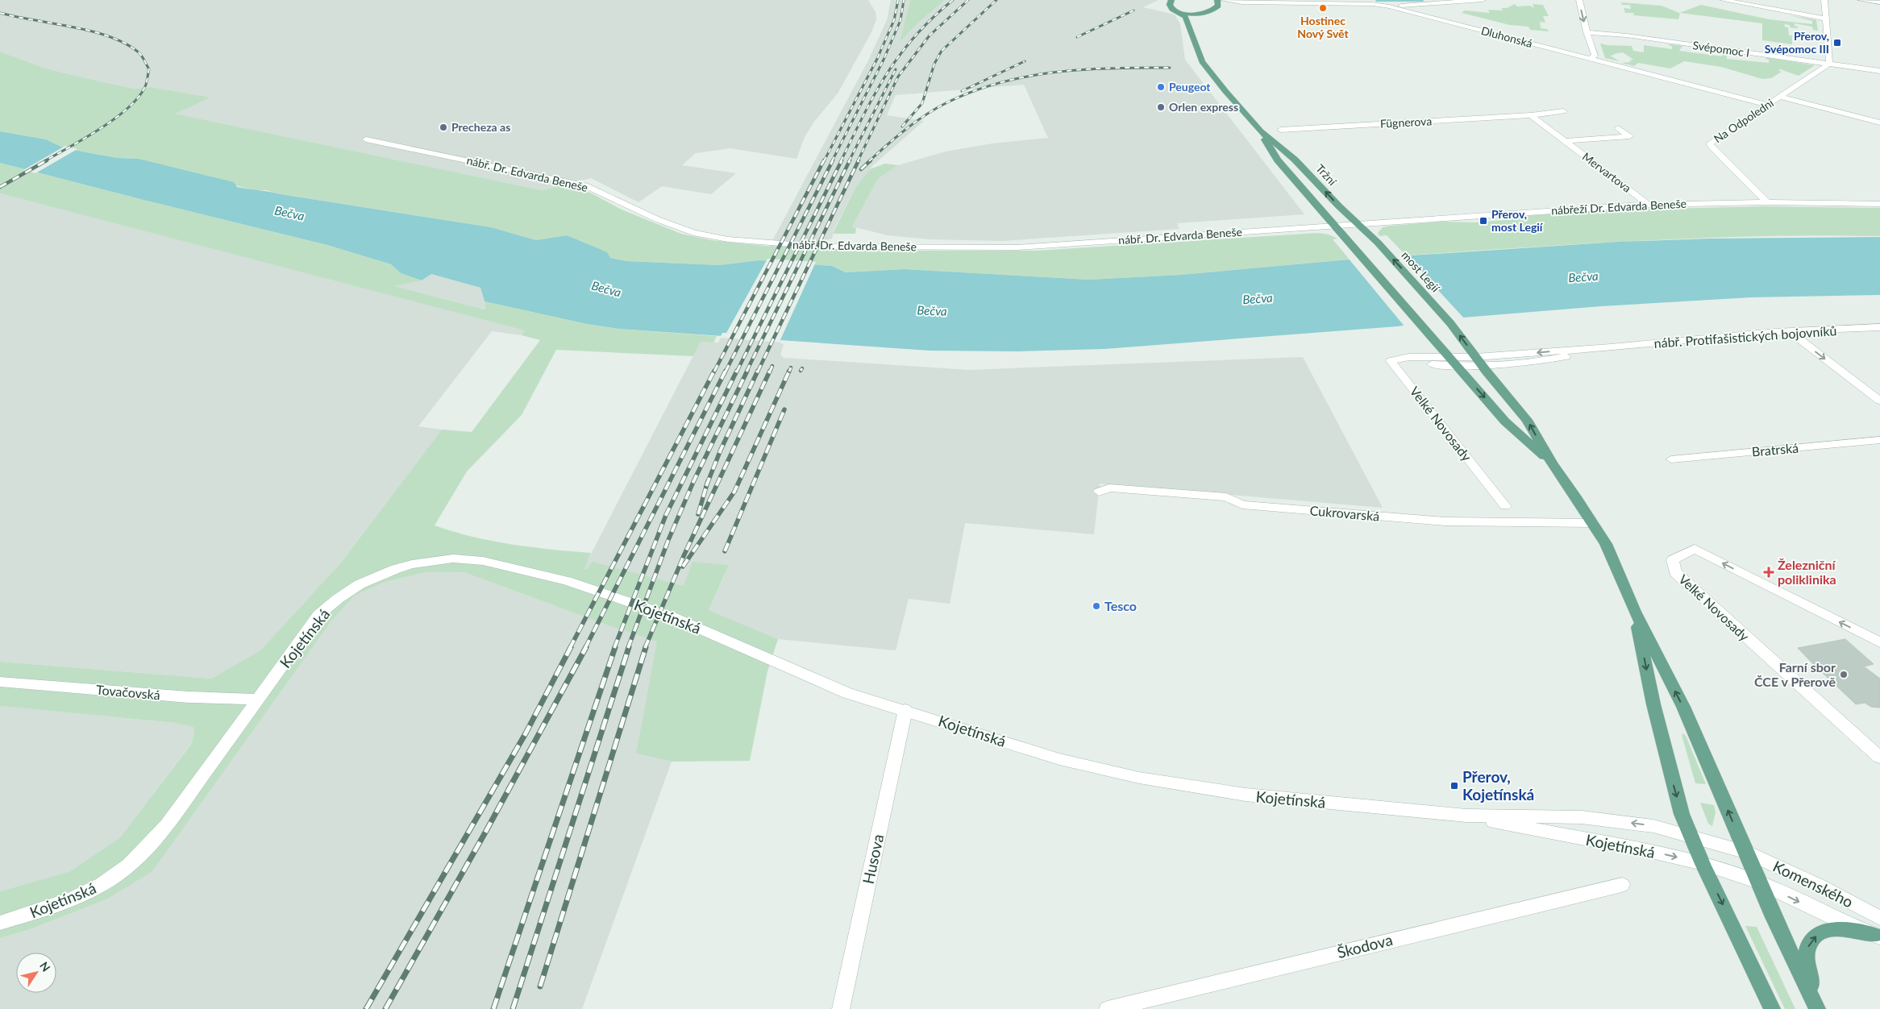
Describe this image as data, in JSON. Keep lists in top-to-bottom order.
{
  "streets": {
    "main road": ["Dluhonská", "Tržní", "most Legií"],
    "street": [
      "Svépomoc I",
      "Na Odpoledni",
      "Fügnerova",
      "Mervartova",
      "nábř. Dr. Edvarda Beneše",
      "nábřeží Dr. Edvarda Beneše",
      "nábř. Protifašistických bojovníků",
      "Velké Novosady",
      "Bratrská",
      "Cukrovarská",
      "Kojetínská",
      "Tovačovská",
      "Husova",
      "Komenského",
      "Škodova"
    ]
  },
  "crossings": [
    ["Dluhonská", "Na Odpoledni"],
    ["Dluhonská", "Tržní"],
    ["Na Odpoledni", "nábřeží Dr. Edvarda Beneše"],
    ["Fügnerova", "Mervartova"],
    ["Mervartova", "nábřeží Dr. Edvarda Beneše"],
    ["nábř. Dr. Edvarda Beneše", "Tržní"],
    ["nábř. Dr. Edvarda Beneše", "nábřeží Dr. Edvarda Beneše"],
    ["Tržní", "nábřeží Dr. Edvarda Beneše"],
    ["Tržní", "most Legií"],
    ["Tržní", "nábř. Protifašistických bojovníků"],
    ["most Legií", "nábř. Protifašistických bojovníků"],
    ["nábř. Protifašistických bojovníků", "Velké Novosady"],
    ["Kojetínská", "Tovačovská"],
    ["Kojetínská", "Husova"],
    ["Kojetínská", "Komenského"]
  ],
  "one_way": ["most Legií"],
  "water": ["Bečva"],
  "places": {
    "other": [
      "Hostinec Nový Svět",
      "Peugeot",
      "Orlen express",
      "Precheza as",
      "Tesco",
      "Farní sbor ČCE v Přerově"
    ],
    "transit": ["Přerov, Svépomoc III", "Přerov, most Legií", "Přerov, Kojetínská"],
    "health": ["Železniční poliklinika"]
  },
  "north": "top right"
}
